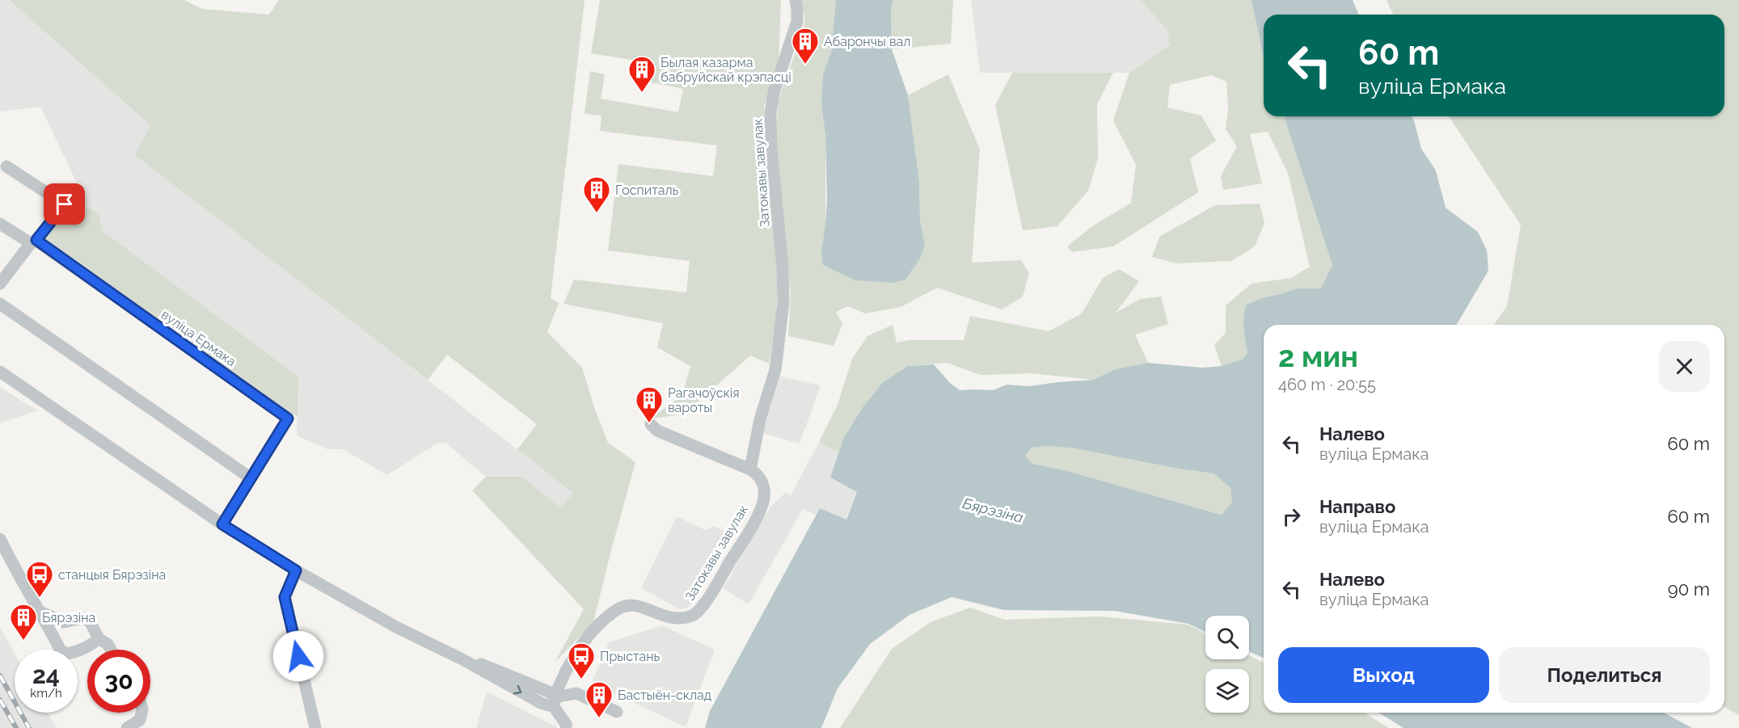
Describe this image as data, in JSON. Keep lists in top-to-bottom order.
{
  "streets": {
    "street": ["Затокавы завулак", "вуліца Ермака"]
  },
  "water": ["Бярэзіна"],
  "places": {
    "building": [
      "Абарончы вал",
      "Былая казарма бабруйскай крэпасці",
      "Госпиталь",
      "Рагачоўскія вароты",
      "Бярэзіна",
      "Бастыён-склад"
    ],
    "bus stop": ["станцыя Бярэзіна", "Прыстань"]
  },
  "page": {
    "turn": ["60 m", "вуліца Ермака"],
    "heading": ["2 мин", "460 m · 20:55"],
    "list": [
      {
        "name": "Налево",
        "note": "вуліца Ермака",
        "value": "60 m"
      },
      {
        "name": "Направо",
        "note": "вуліца Ермака",
        "value": "60 m"
      },
      {
        "name": "Налево",
        "note": "вуліца Ермака",
        "value": "90 m"
      }
    ],
    "buttons": ["Выход", "Поделиться"],
    "speed": "24 km/h",
    "limit": "30"
  }
}
